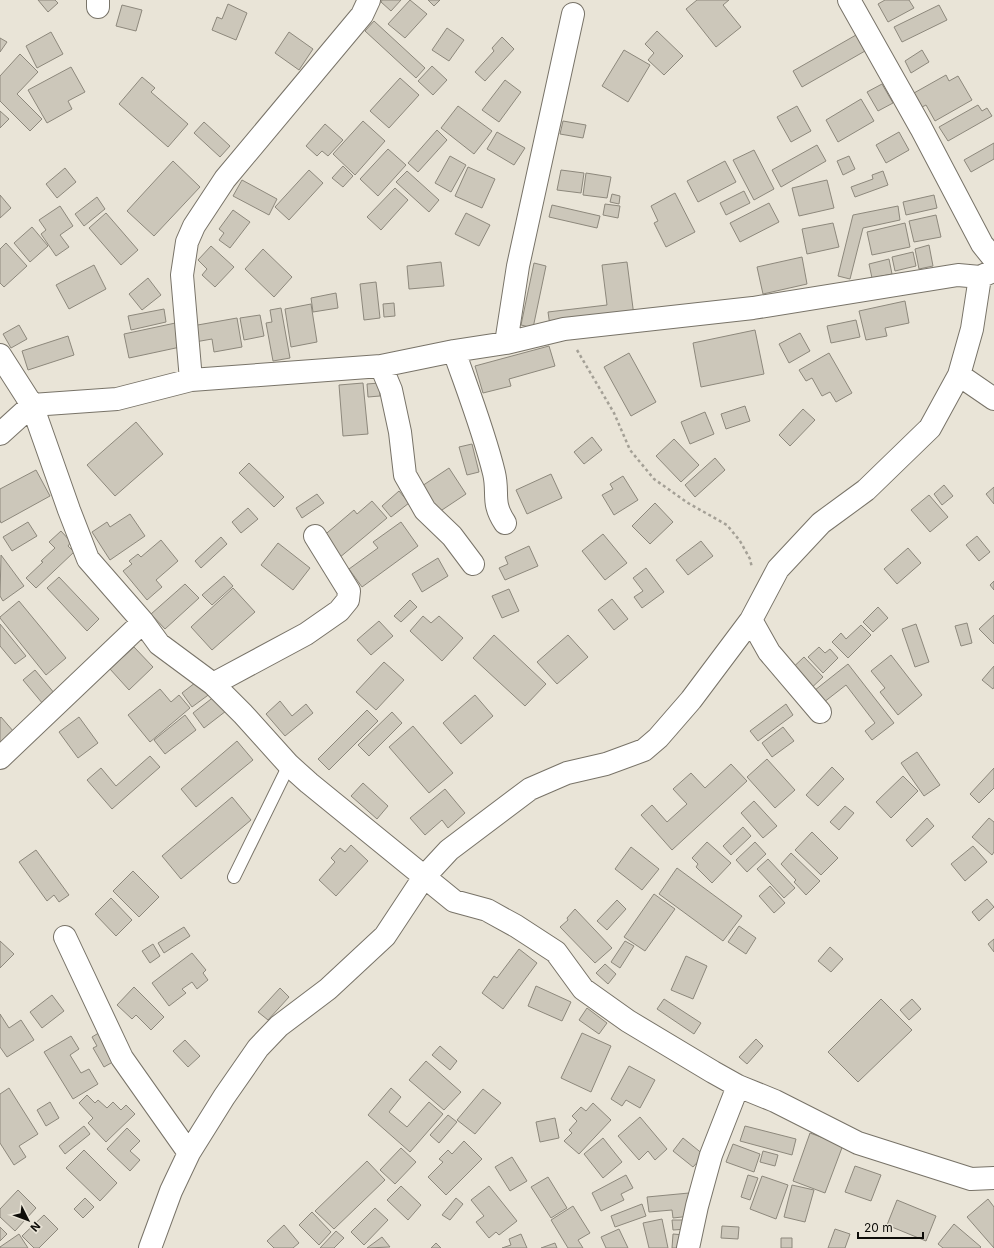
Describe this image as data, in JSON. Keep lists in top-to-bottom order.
{
  "scale_bar": "20 m",
  "north": "bottom right"
}
